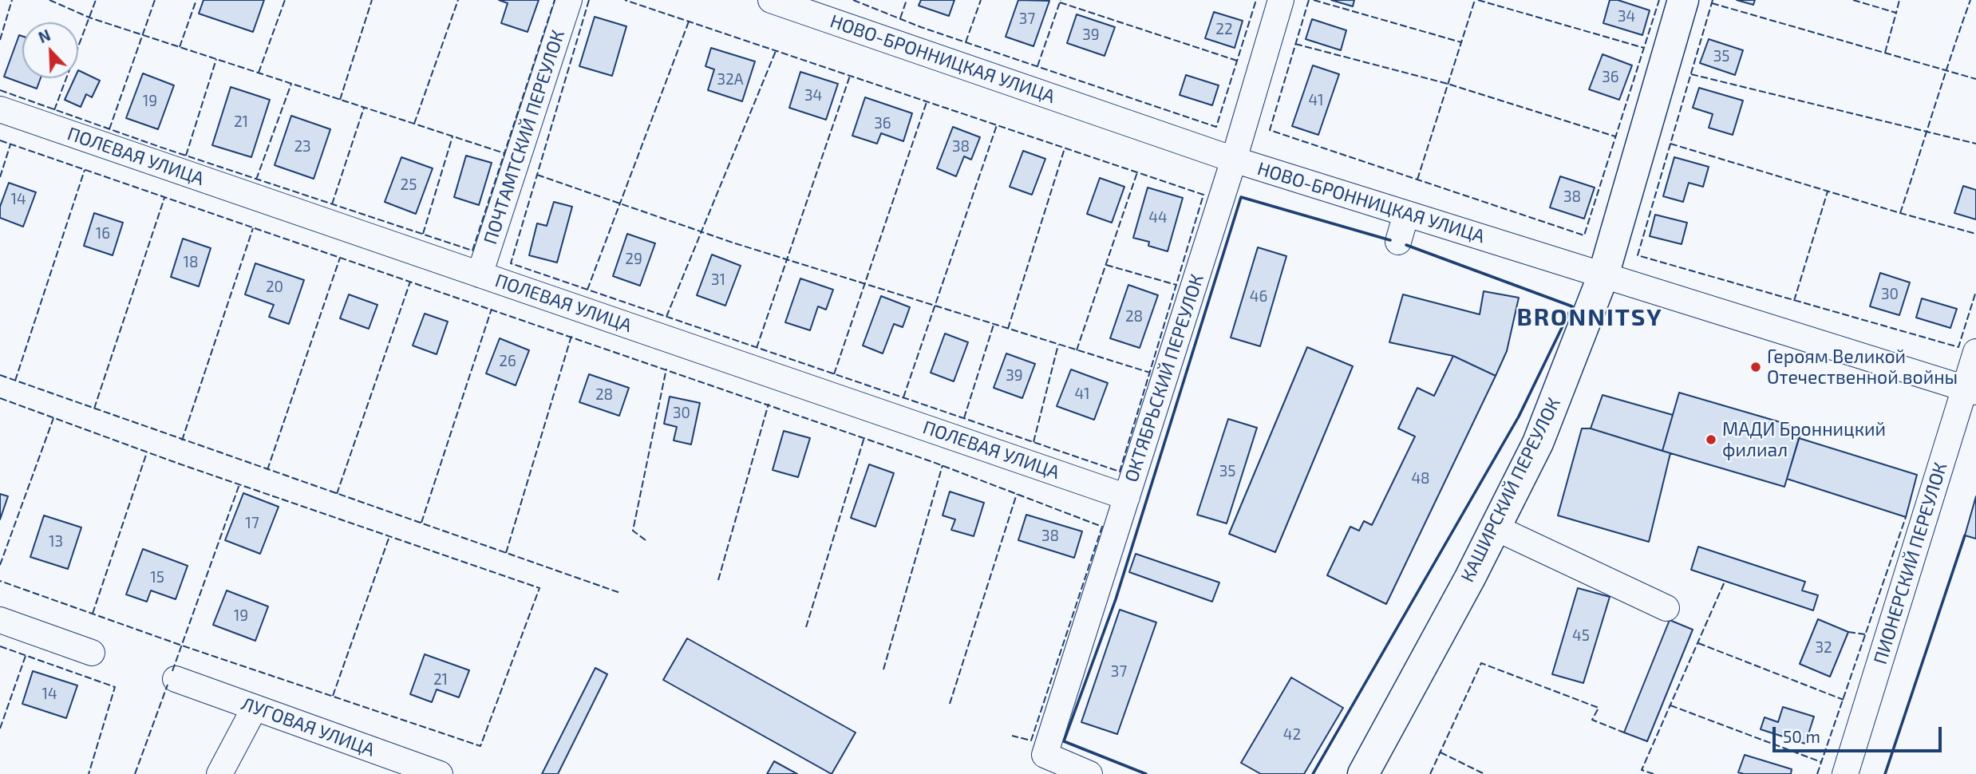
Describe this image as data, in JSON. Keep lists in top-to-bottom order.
{
  "streets": {
    "main road": ["КАШИРСКИЙ ПЕРЕУЛОК"],
    "street": [
      "НОВО-БРОННИЦКАЯ УЛИЦА",
      "ПОЧТАМТСКИЙ ПЕРЕУЛОК",
      "ПОЛЕВАЯ УЛИЦА",
      "ОКТЯБРЬСКИЙ ПЕРЕУЛОК",
      "ПИОНЕРСКИЙ ПЕРЕУЛОК",
      "ЛУГОВАЯ УЛИЦА"
    ]
  },
  "crossings": [
    ["НОВО-БРОННИЦКАЯ УЛИЦА", "ОКТЯБРЬСКИЙ ПЕРЕУЛОК"],
    ["НОВО-БРОННИЦКАЯ УЛИЦА", "КАШИРСКИЙ ПЕРЕУЛОК"],
    ["НОВО-БРОННИЦКАЯ УЛИЦА", "ПИОНЕРСКИЙ ПЕРЕУЛОК"],
    ["ПОЧТАМТСКИЙ ПЕРЕУЛОК", "ПОЛЕВАЯ УЛИЦА"],
    ["ПОЛЕВАЯ УЛИЦА", "ОКТЯБРЬСКИЙ ПЕРЕУЛОК"]
  ],
  "districts": ["BRONNITSY"],
  "places": ["Героям Великой Отечественной войны", "МАДИ Бронницкий филиал"],
  "house_numbers": [
    "34",
    "37",
    "22",
    "39",
    "35",
    "36",
    "32А",
    "34",
    "41",
    "19",
    "21",
    "36",
    "23",
    "38",
    "25",
    "38",
    "14",
    "44",
    "16",
    "29",
    "18",
    "31",
    "20",
    "30",
    "46",
    "28",
    "26",
    "39",
    "41",
    "28",
    "30",
    "35",
    "48",
    "17",
    "38",
    "13",
    "15",
    "19",
    "45",
    "32",
    "37",
    "21",
    "14",
    "42"
  ],
  "scale_bar": "50 m",
  "north": "top left"
}
